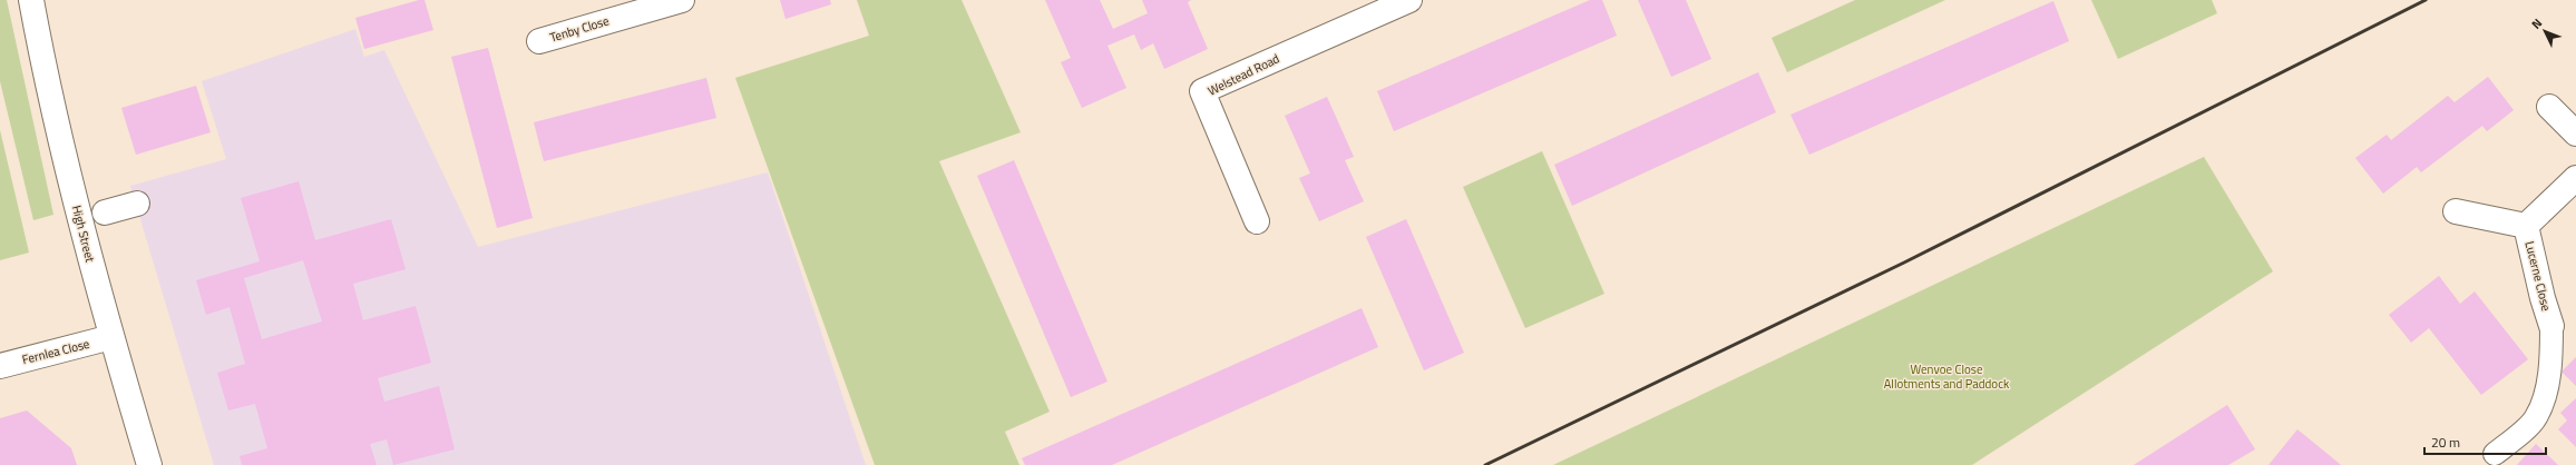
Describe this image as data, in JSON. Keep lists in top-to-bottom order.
{
  "streets": {
    "street": [
      "Tenby Close",
      "Welstead Road",
      "High Street",
      "Lucerne Close",
      "Fernlea Close"
    ]
  },
  "crossings": [
    ["High Street", "Fernlea Close"]
  ],
  "parks": ["Wenvoe Close Allotments and Paddock"],
  "scale_bar": "20 m",
  "north": "top left"
}
